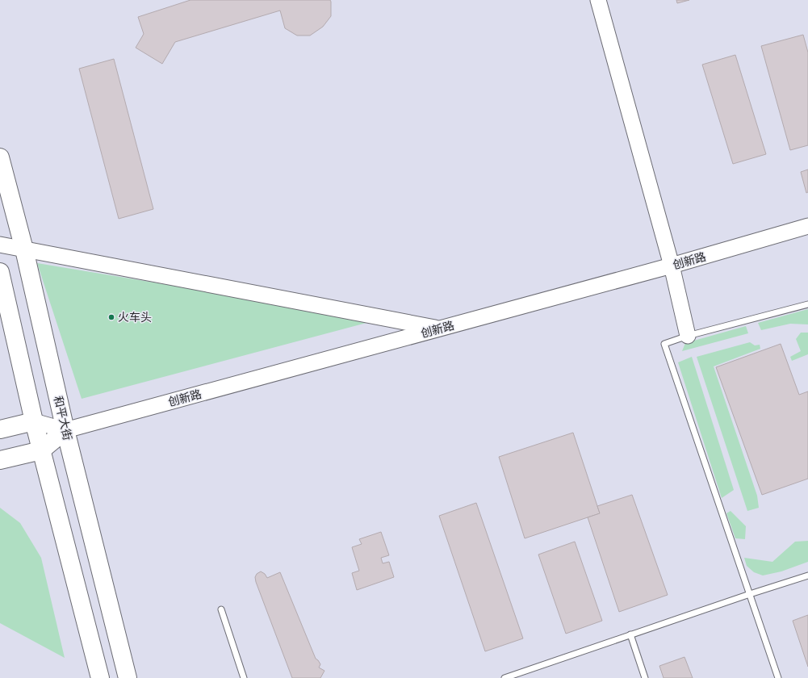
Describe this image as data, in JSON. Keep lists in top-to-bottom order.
{
  "streets": {
    "main road": ["和平大街"],
    "street": ["创新路"]
  },
  "crossings": [
    ["创新路", "和平大街"]
  ],
  "places": ["火车头"]
}
